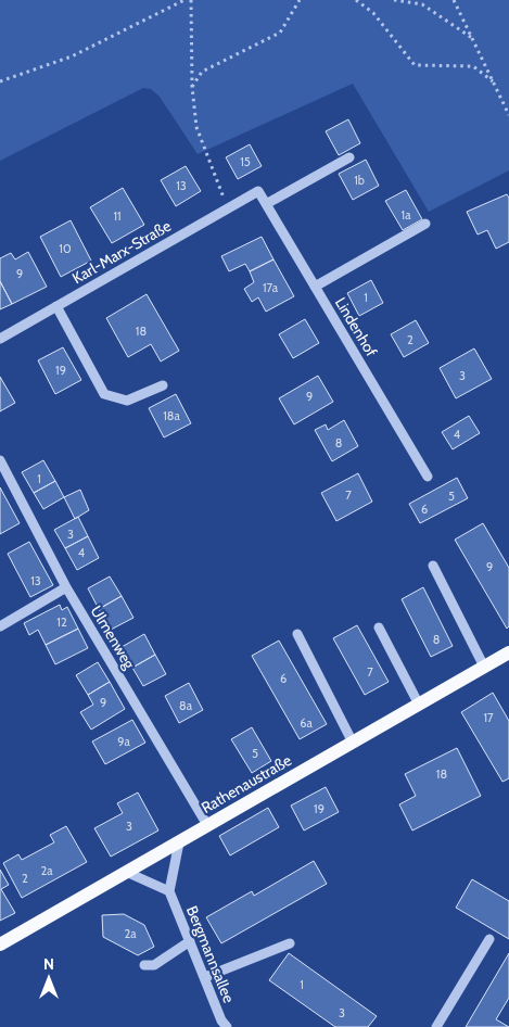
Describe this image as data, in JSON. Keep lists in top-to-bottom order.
{
  "streets": {
    "main road": ["Rathenaustraße"],
    "street": [
      "Karl-Marx-Straße",
      "Lindenhof",
      "Ulmenweg",
      "Bergmannsallee"
    ]
  },
  "crossings": [
    ["Karl-Marx-Straße", "Lindenhof"],
    ["Ulmenweg", "Rathenaustraße"]
  ],
  "house_numbers": [
    "15",
    "1b",
    "13",
    "1a",
    "11",
    "10",
    "9",
    "17a",
    "1",
    "18",
    "2",
    "19",
    "3",
    "9",
    "18a",
    "4",
    "8",
    "1",
    "7",
    "5",
    "6",
    "3",
    "4",
    "9",
    "13",
    "12",
    "8",
    "7",
    "6",
    "9",
    "8a",
    "17",
    "6a",
    "9a",
    "5",
    "18",
    "19",
    "3",
    "2a",
    "2",
    "2a",
    "1",
    "3"
  ],
  "north": "top"
}
